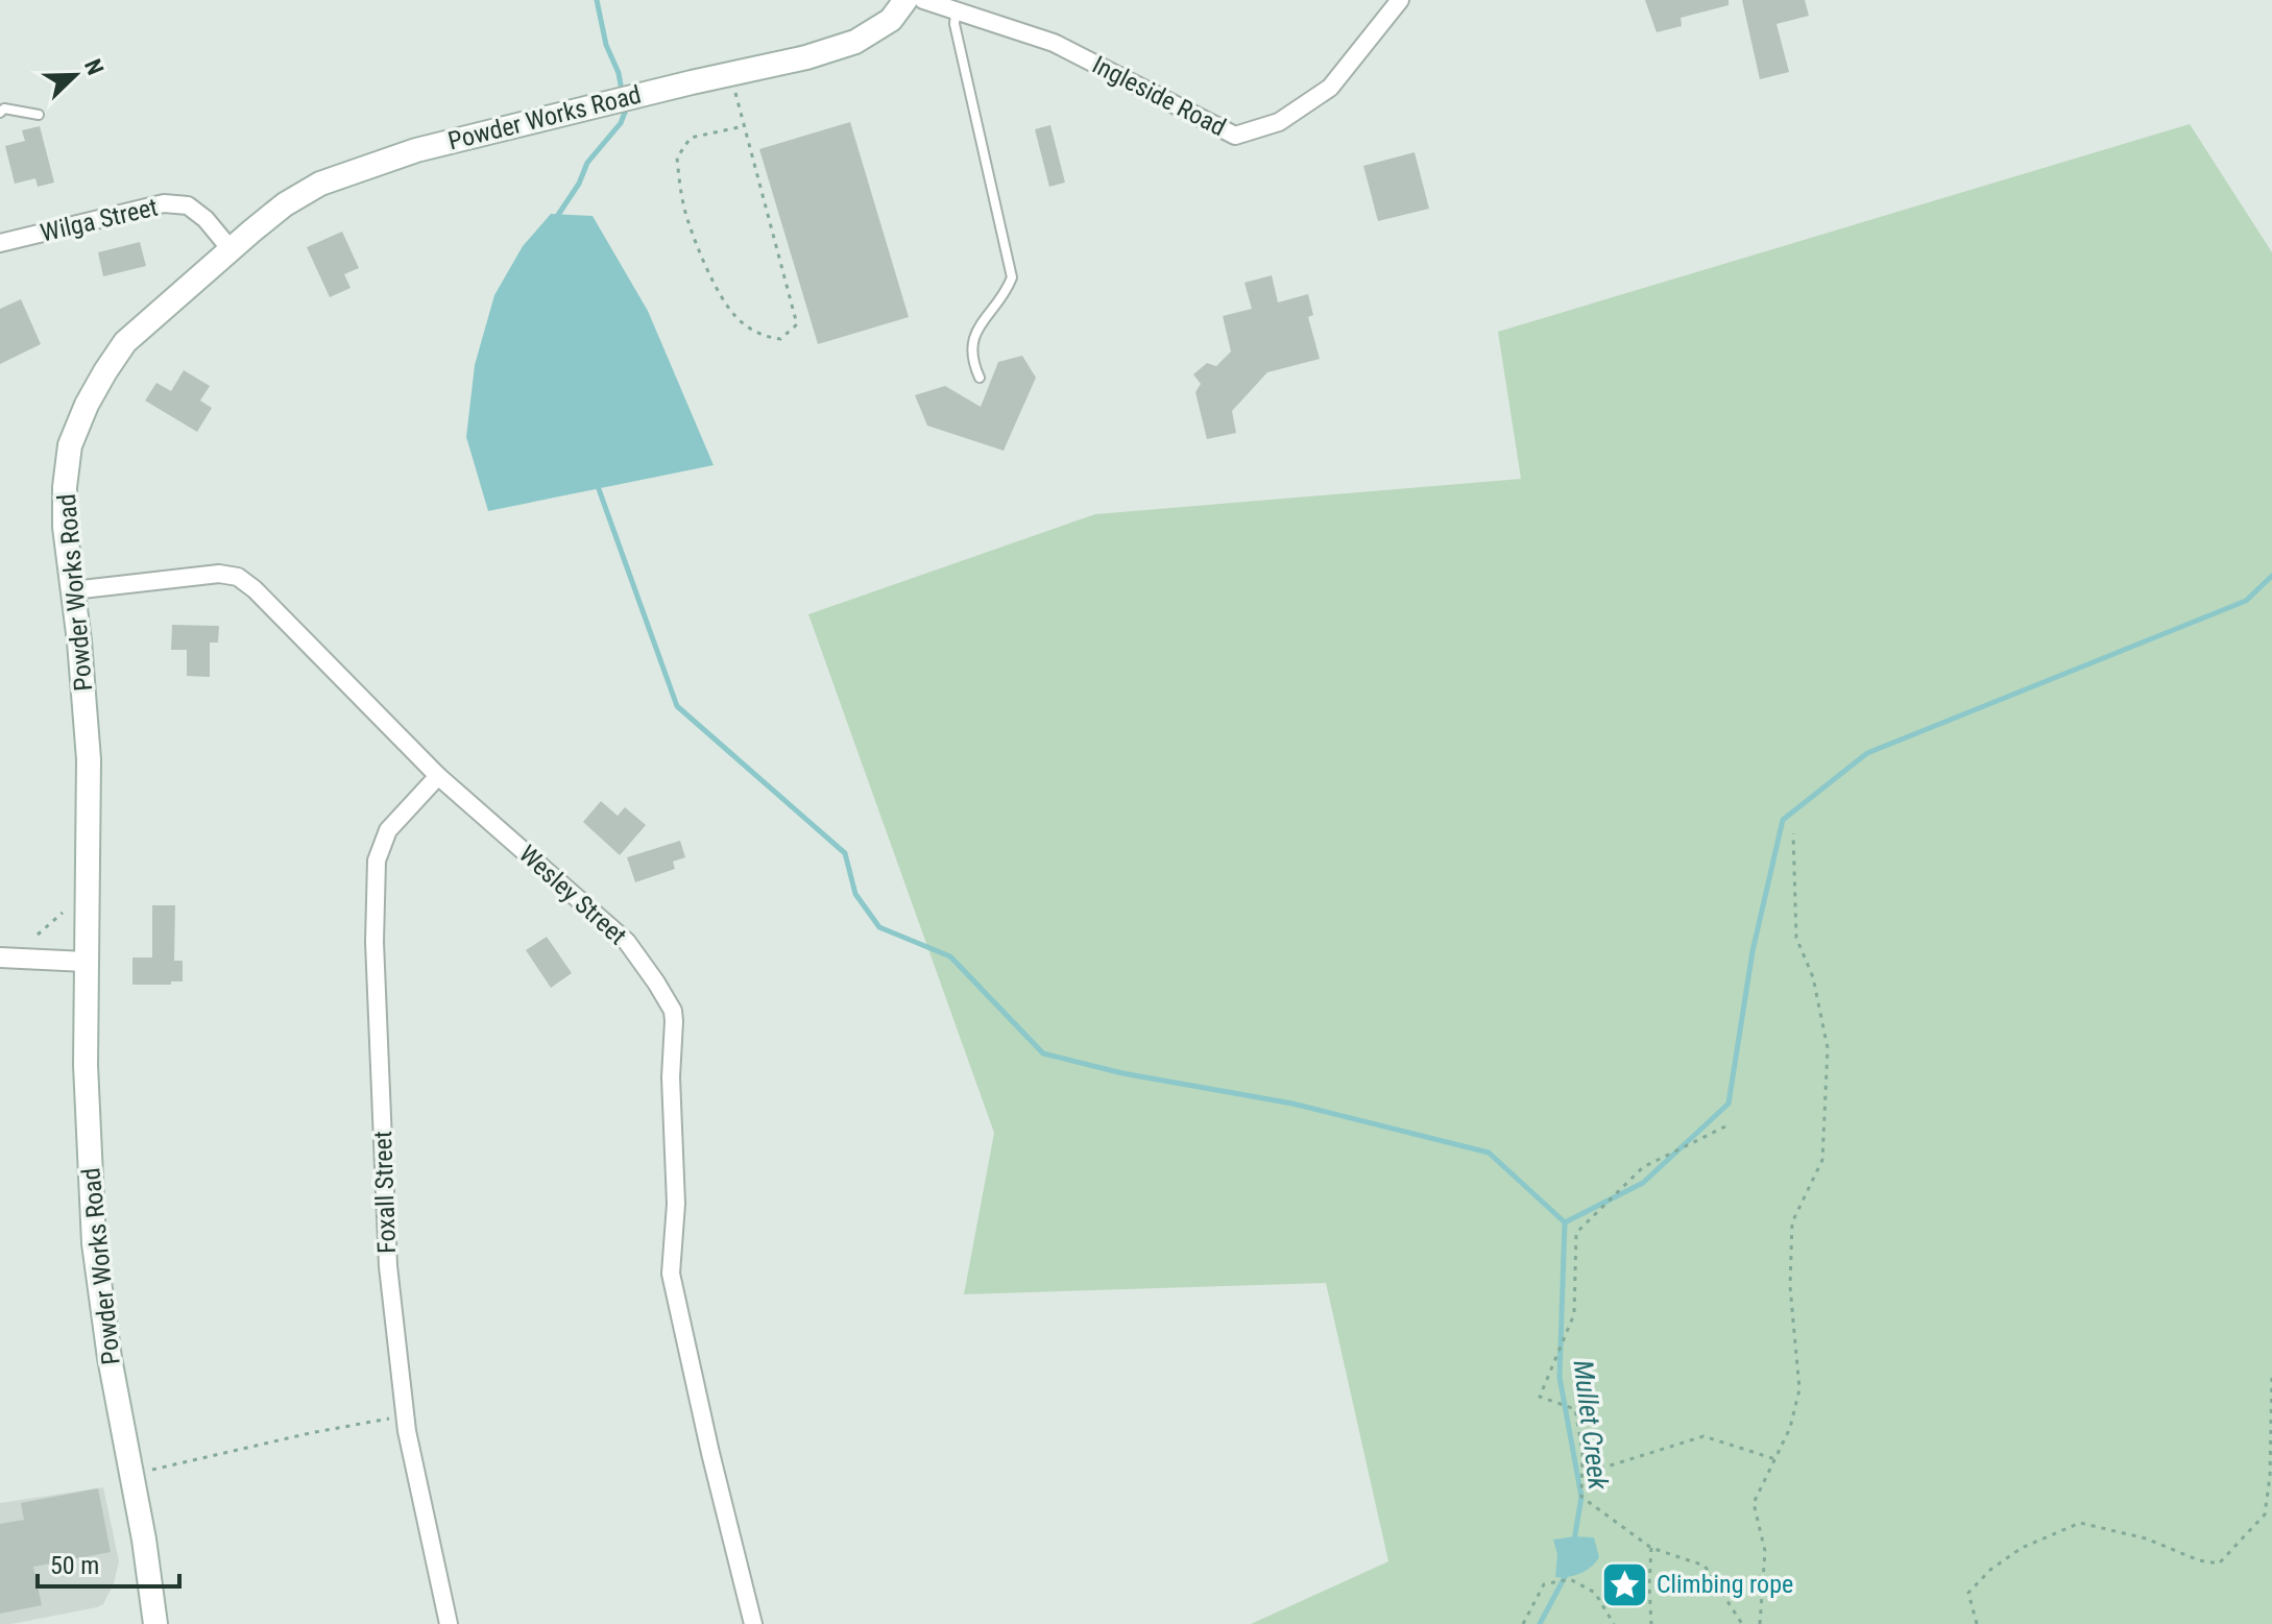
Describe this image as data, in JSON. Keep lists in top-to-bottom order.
{
  "streets": {
    "main road": ["Powder Works Road"],
    "street": [
      "Ingleside Road",
      "Wilga Street",
      "Wesley Street",
      "Foxall Street"
    ]
  },
  "crossings": [
    ["Powder Works Road", "Wilga Street"],
    ["Powder Works Road", "Wesley Street"],
    ["Wesley Street", "Foxall Street"]
  ],
  "water": ["Mullet Creek"],
  "places": {
    "place": ["Climbing rope"]
  },
  "scale_bar": "50 m",
  "north": "top right"
}
